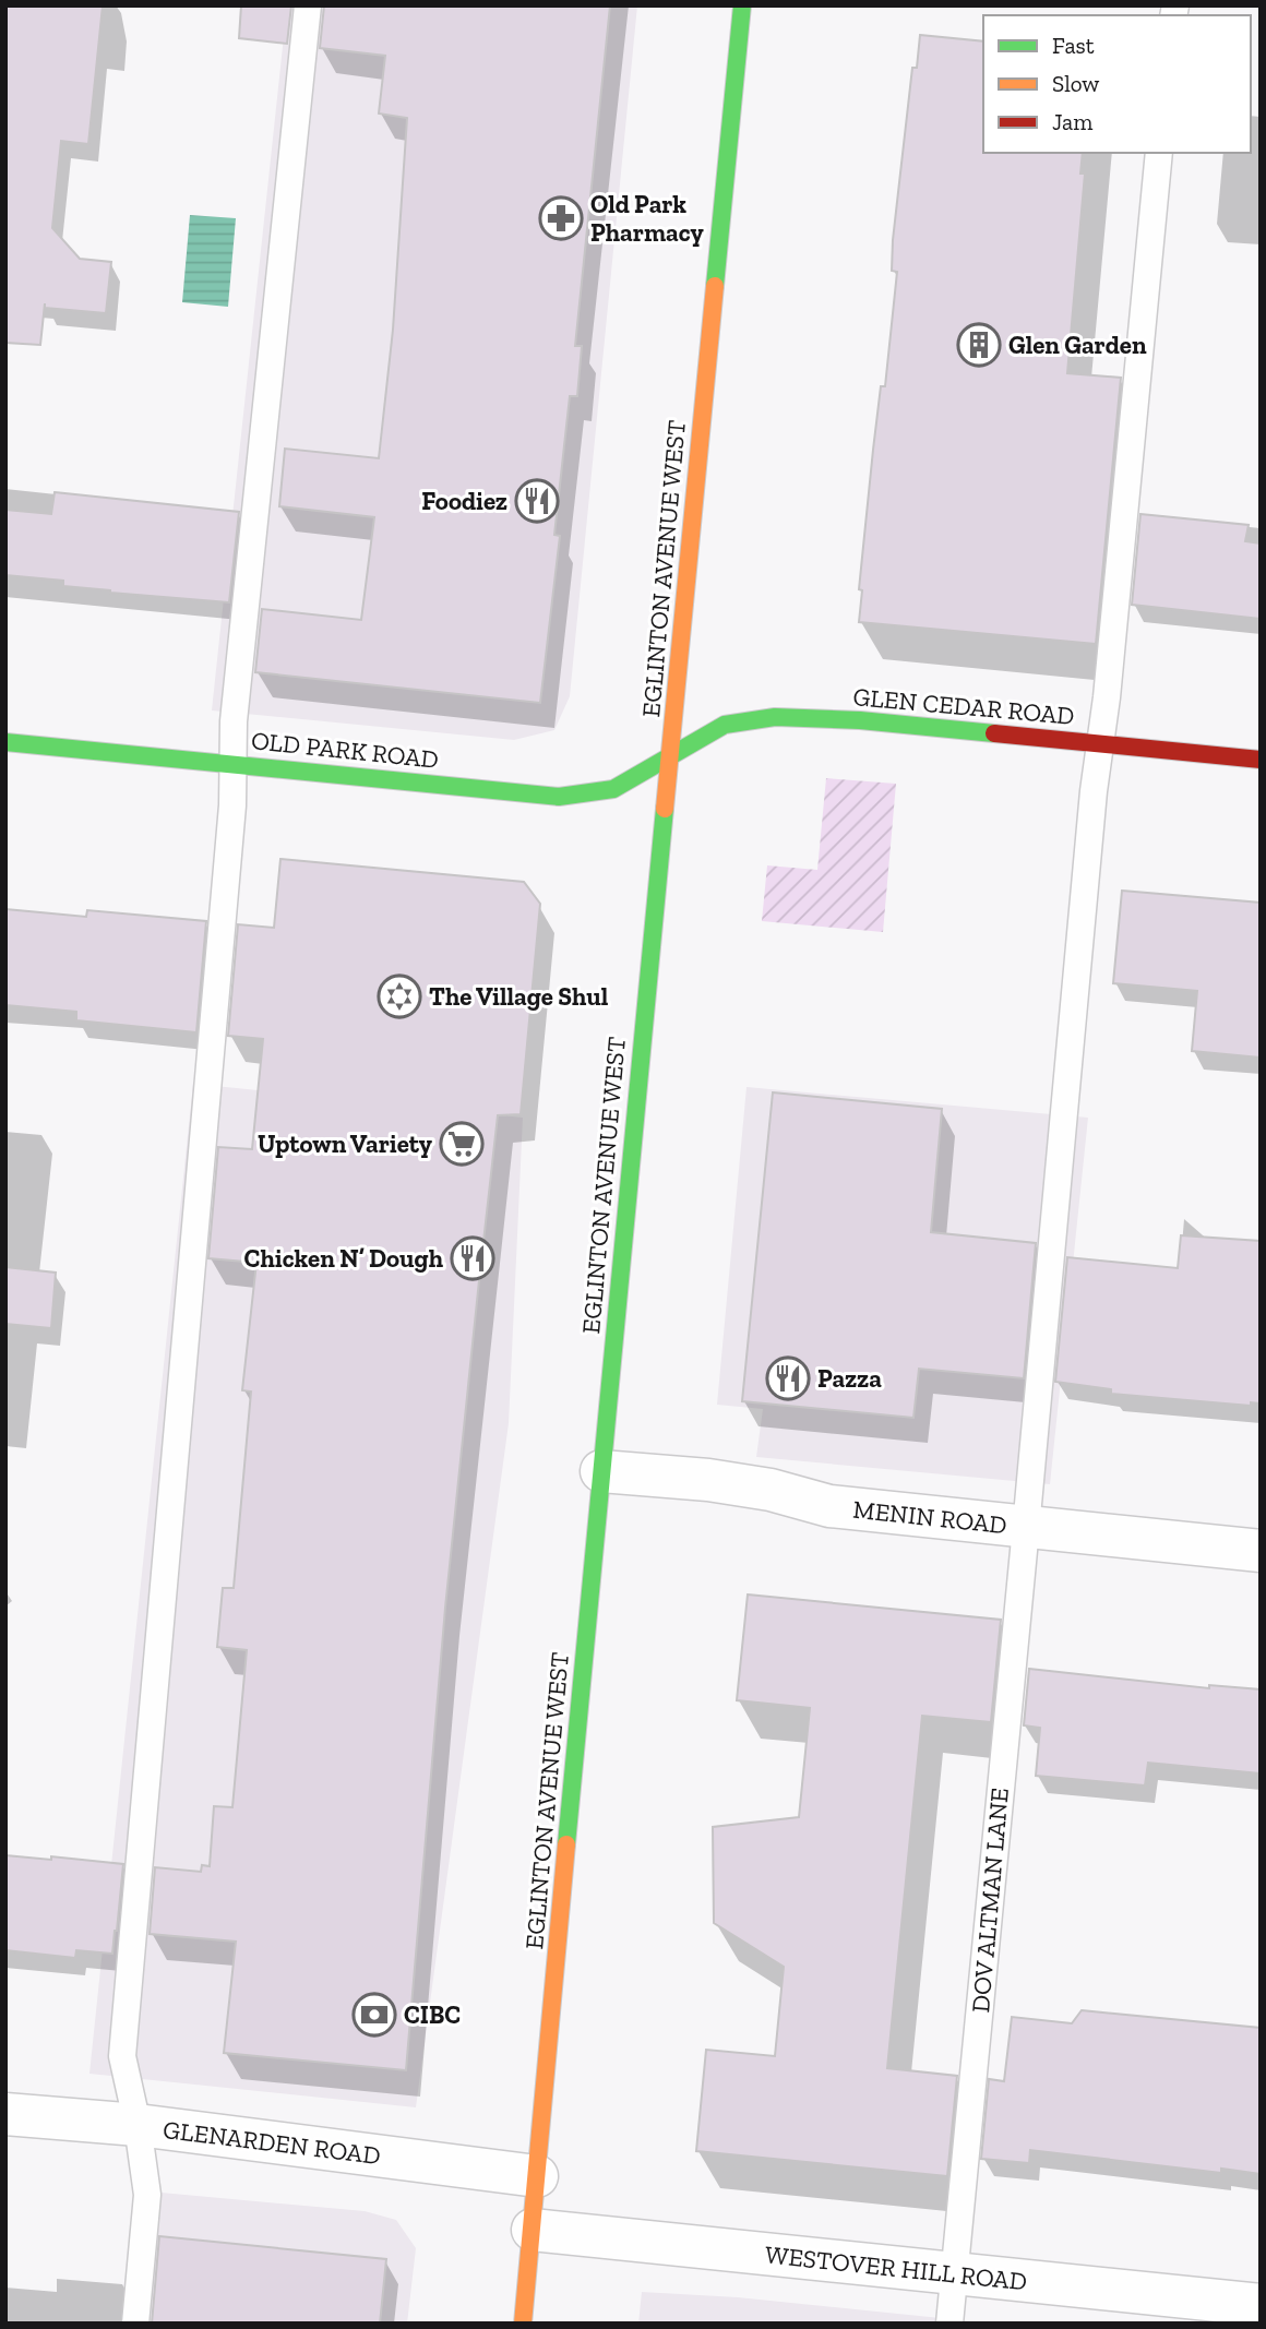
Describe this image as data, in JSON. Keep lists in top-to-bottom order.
{
  "streets": {
    "main road": ["EGLINTON AVENUE WEST", "GLEN CEDAR ROAD", "OLD PARK ROAD"],
    "street": ["MENIN ROAD", "GLENARDEN ROAD", "WESTOVER HILL ROAD"],
    "lane": ["DOV ALTMAN LANE"]
  },
  "crossings": [
    ["EGLINTON AVENUE WEST", "GLEN CEDAR ROAD"],
    ["EGLINTON AVENUE WEST", "OLD PARK ROAD"],
    ["EGLINTON AVENUE WEST", "MENIN ROAD"],
    ["EGLINTON AVENUE WEST", "GLENARDEN ROAD"],
    ["EGLINTON AVENUE WEST", "WESTOVER HILL ROAD"],
    ["GLEN CEDAR ROAD", "OLD PARK ROAD"],
    ["GLEN CEDAR ROAD", "DOV ALTMAN LANE"],
    ["MENIN ROAD", "DOV ALTMAN LANE"],
    ["DOV ALTMAN LANE", "WESTOVER HILL ROAD"]
  ],
  "places": {
    "pharmacy": ["Old Park Pharmacy"],
    "building": ["Glen Garden"],
    "restaurant": ["Foodiez", "Chicken N’ Dough", "Pazza"],
    "synagogue": ["The Village Shul"],
    "supermarket": ["Uptown Variety"],
    "bank": ["CIBC"]
  },
  "legend": ["Fast", "Slow", "Jam"]
}
